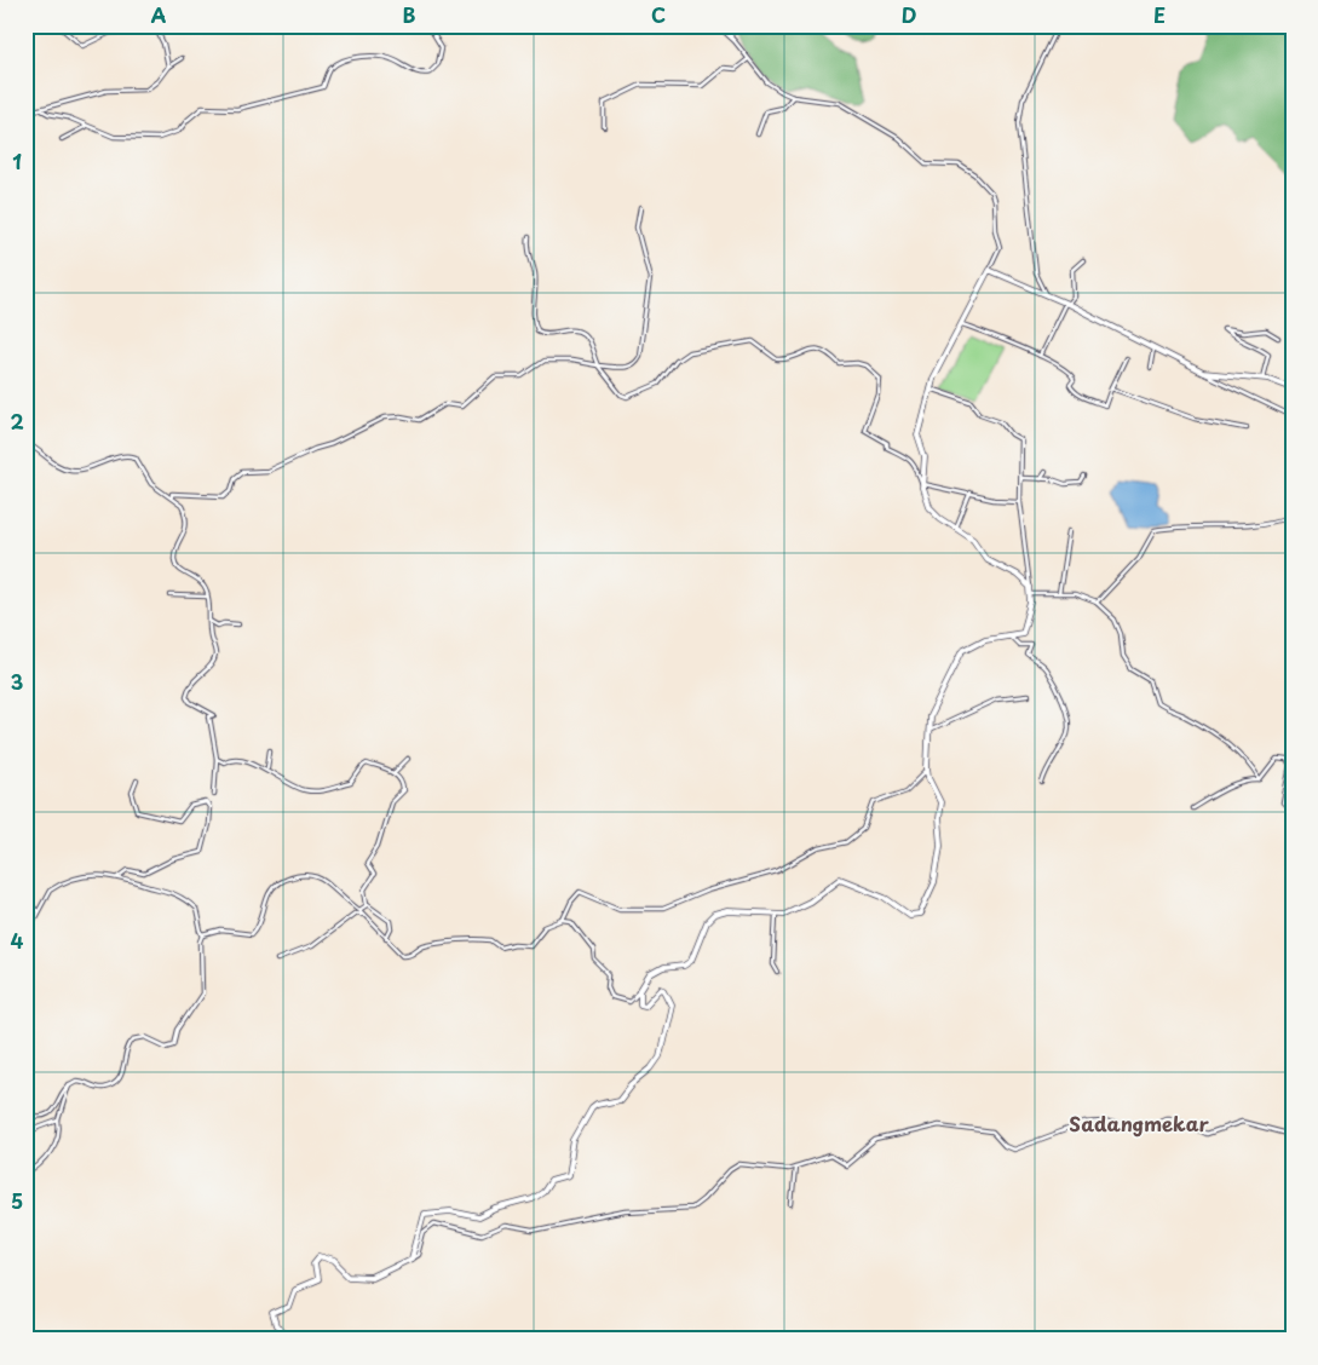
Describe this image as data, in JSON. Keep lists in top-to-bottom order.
{
  "districts": ["Sadangmekar"],
  "grid": {
    "columns": [
      "A",
      "B",
      "C",
      "D",
      "E"
    ],
    "rows": [
      "1",
      "2",
      "3",
      "4",
      "5"
    ]
  }
}
